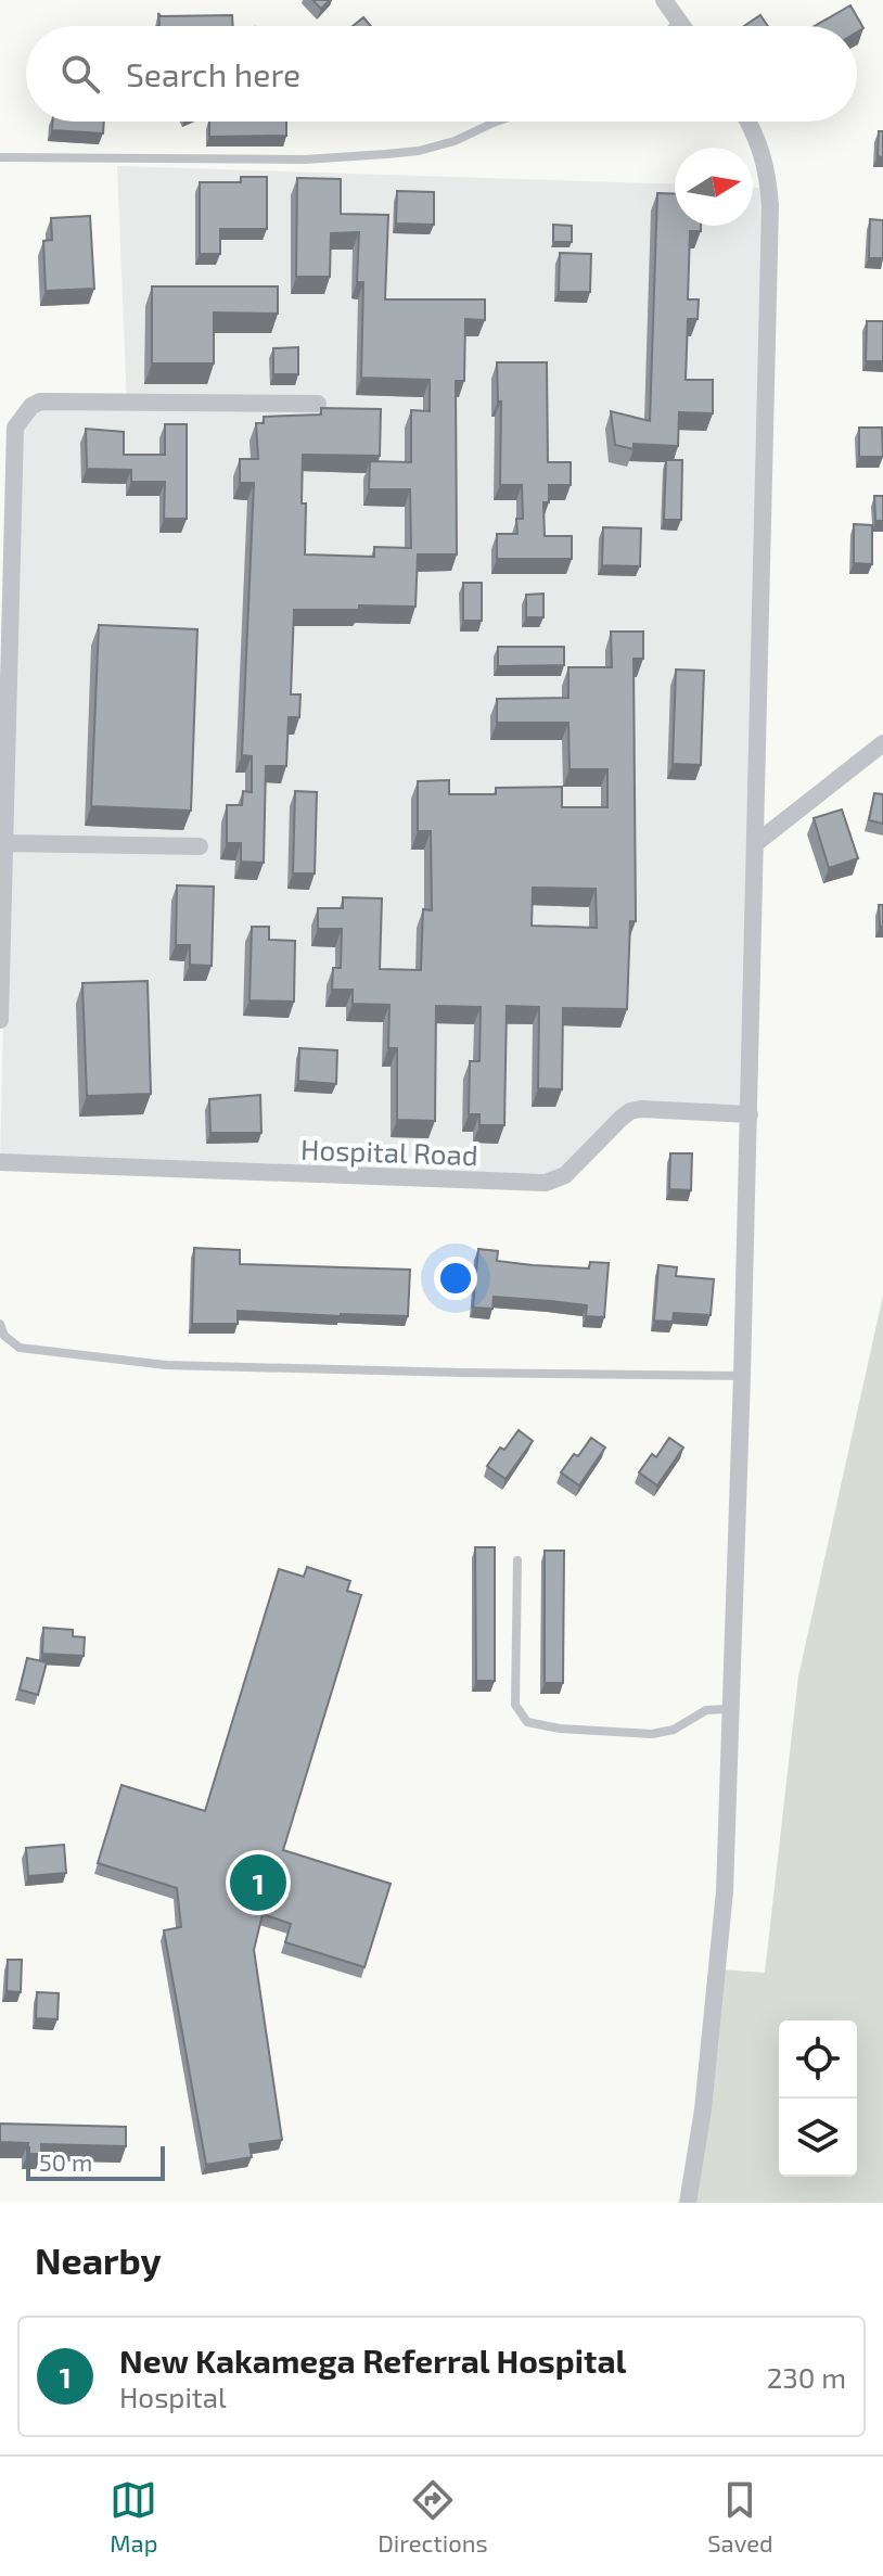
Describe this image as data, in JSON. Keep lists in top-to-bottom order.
{
  "streets": {
    "street": ["Hospital Road"]
  },
  "scale_bar": "50 m",
  "north": "right",
  "page": {
    "search": "Search here",
    "pins": "1",
    "scale": "50 m",
    "heading": "Nearby",
    "list": [
      {
        "mark": "1",
        "name": "New Kakamega Referral Hospital",
        "note": "Hospital",
        "value": "230 m"
      }
    ],
    "nav": ["Map", "Directions", "Saved"]
  }
}
